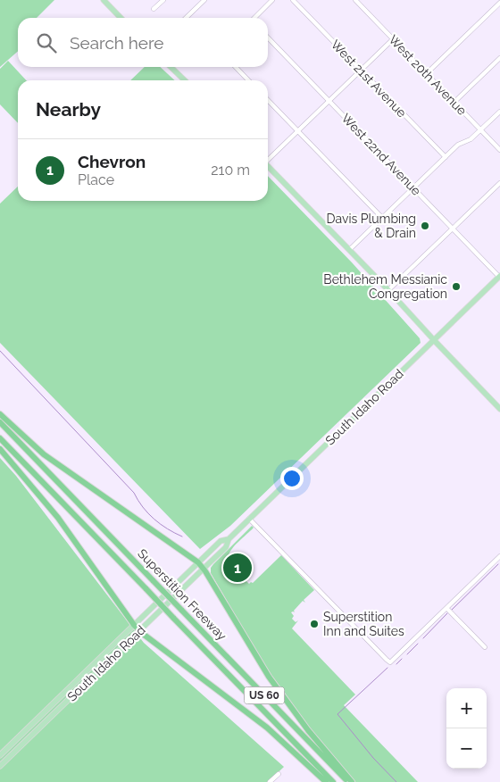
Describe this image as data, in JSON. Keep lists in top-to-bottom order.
{
  "streets": {
    "highway": ["Superstition Freeway", "US 60"],
    "main road": ["South Idaho Road"],
    "street": ["West 20th Avenue", "West 21st Avenue", "West 22nd Avenue"]
  },
  "crossings": [
    ["West 22nd Avenue", "South Idaho Road"]
  ],
  "places": ["Davis Plumbing & Drain", "Bethlehem Messianic Congregation", "Superstition Inn and Suites"],
  "page": {
    "search": "Search here",
    "heading": "Nearby",
    "list": [
      {
        "mark": "1",
        "name": "Chevron",
        "note": "Place",
        "value": "210 m"
      }
    ],
    "pins": "1",
    "map_buttons": ["+", "−"]
  }
}
